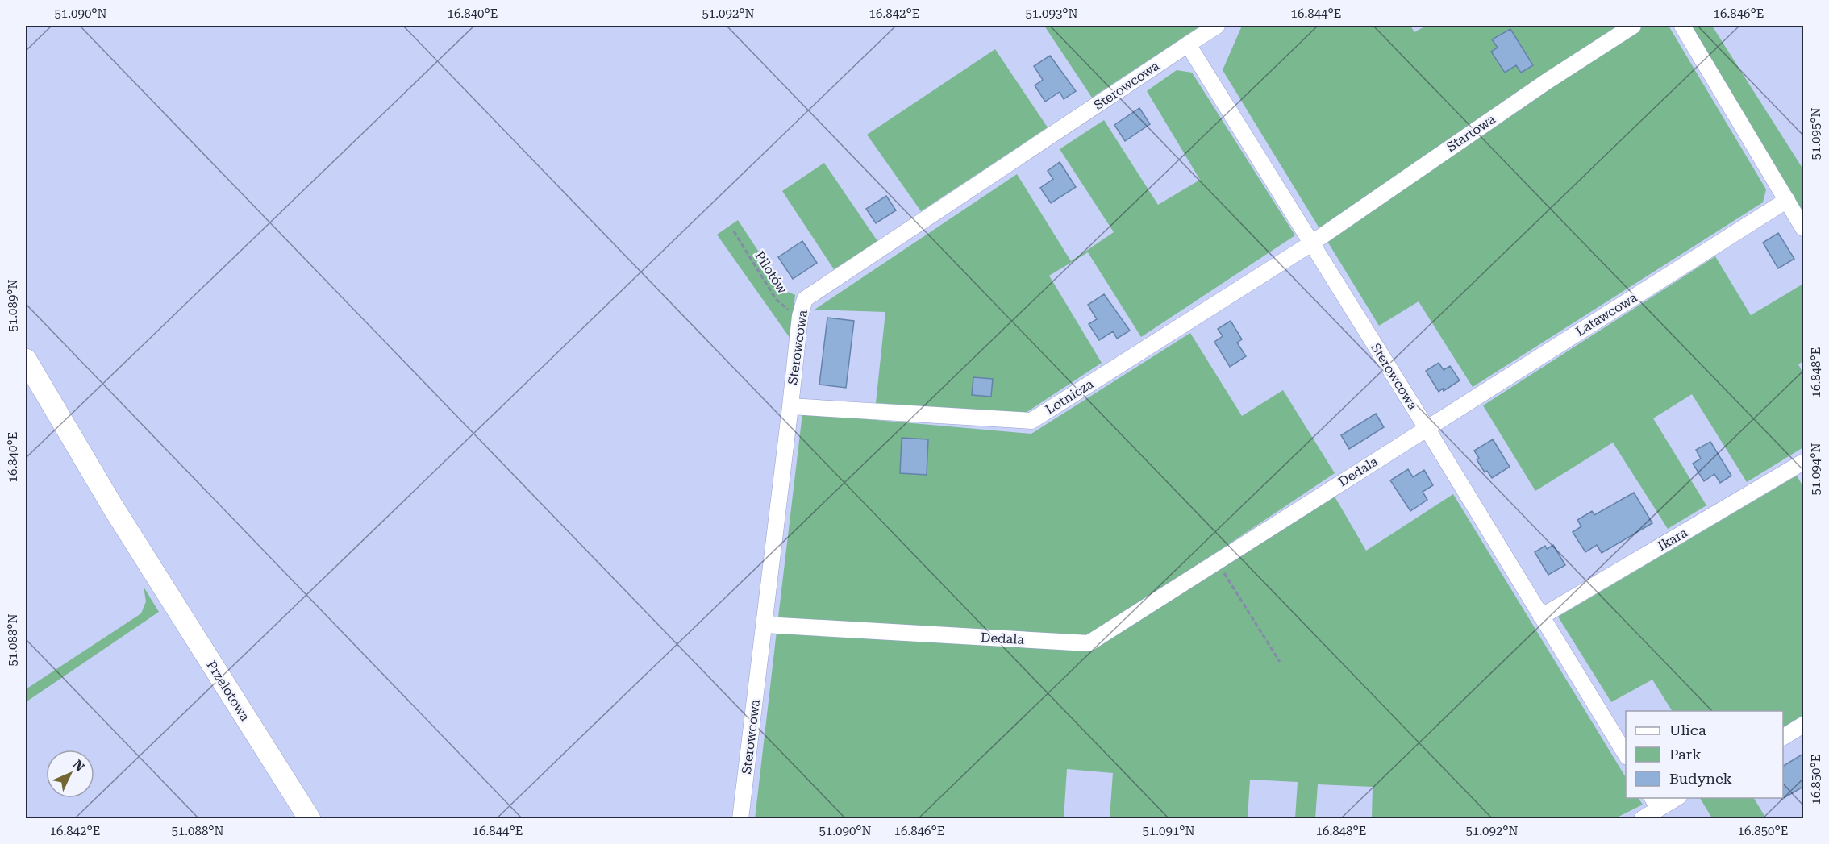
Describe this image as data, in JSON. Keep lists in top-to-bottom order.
{
  "streets": {
    "street": [
      "Sterowcowa",
      "Startowa",
      "Latawcowa",
      "Lotnicza",
      "Dedala",
      "Ikara",
      "Przelotowa"
    ],
    "path": ["Pilotów"]
  },
  "crossings": [
    ["Sterowcowa", "Startowa"],
    ["Sterowcowa", "Pilotów"],
    ["Sterowcowa", "Latawcowa"],
    ["Sterowcowa", "Lotnicza"],
    ["Sterowcowa", "Dedala"],
    ["Sterowcowa", "Ikara"],
    ["Startowa", "Lotnicza"],
    ["Latawcowa", "Dedala"]
  ],
  "legend": ["Ulica", "Park", "Budynek"],
  "north": "top right",
  "coordinates": [
    "51.090°N",
    "16.840°E",
    "51.092°N",
    "16.842°E",
    "51.093°N",
    "16.844°E",
    "16.846°E",
    "51.095°N",
    "51.089°N",
    "16.848°E",
    "51.094°N",
    "51.088°N",
    "16.850°E",
    "51.091°N"
  ]
}
